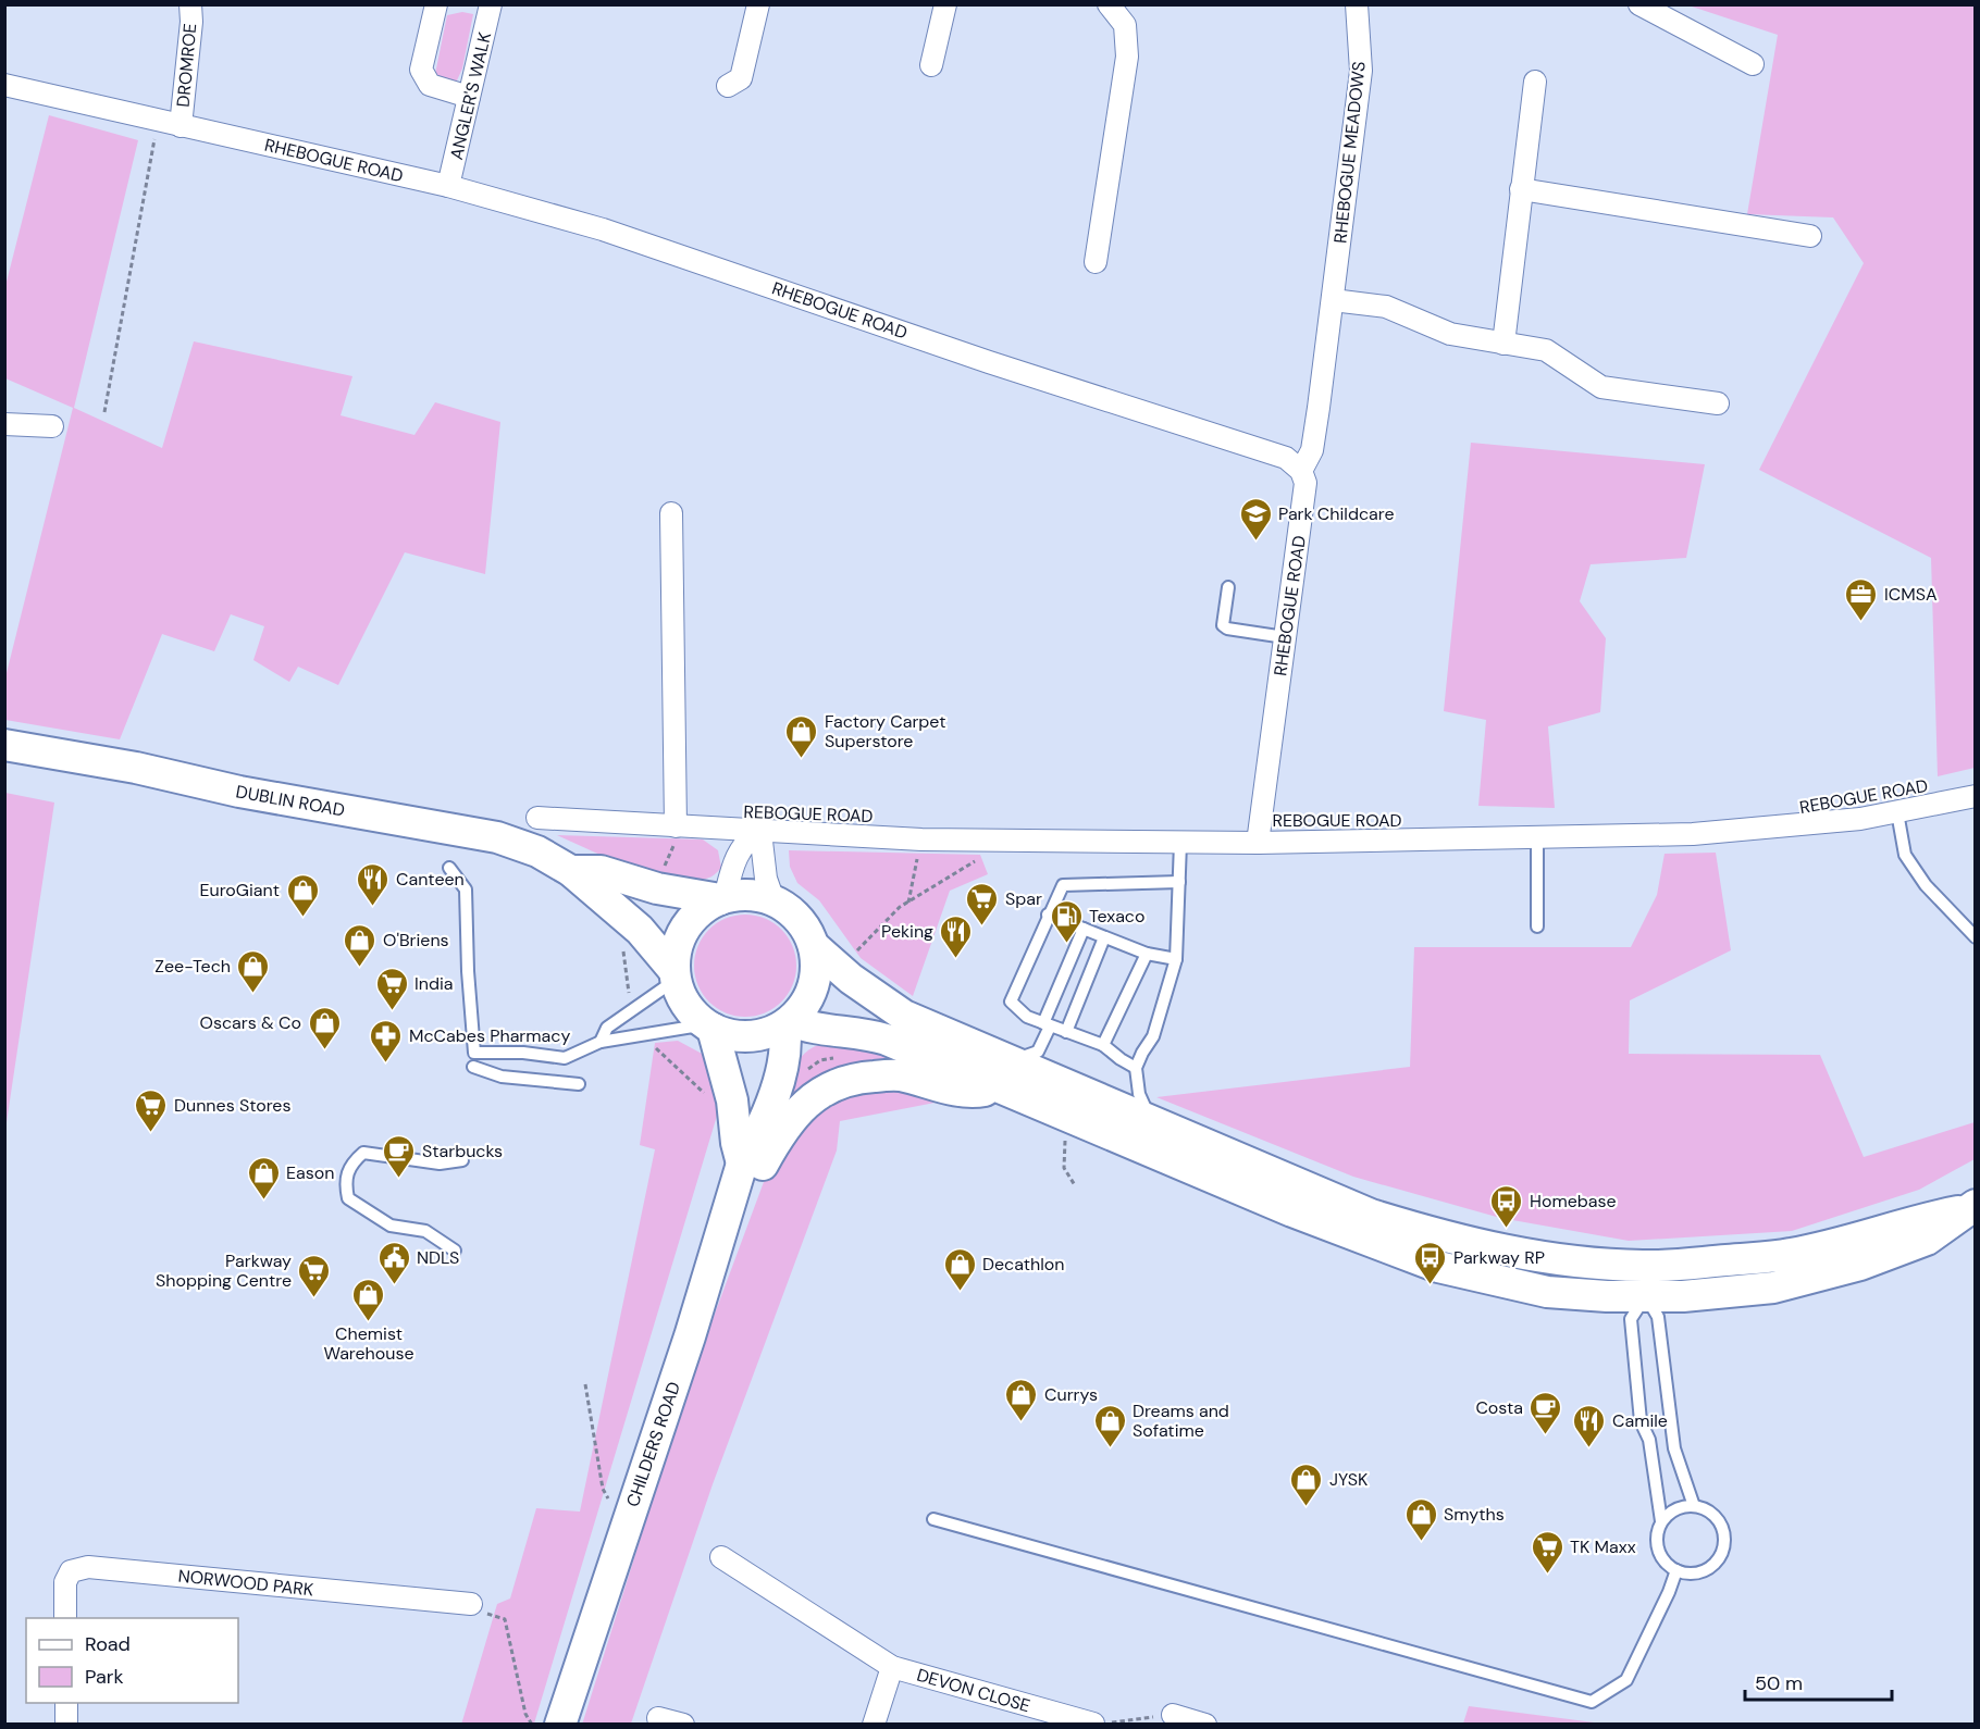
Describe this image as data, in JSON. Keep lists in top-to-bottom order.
{
  "streets": {
    "main road": ["DUBLIN ROAD", "CHILDERS ROAD"],
    "street": [
      "DROMROE",
      "ANGLER'S WALK",
      "RHEBOGUE MEADOWS",
      "RHEBOGUE ROAD",
      "REBOGUE ROAD",
      "NORWOOD PARK",
      "DEVON CLOSE"
    ]
  },
  "crossings": [
    ["DROMROE", "RHEBOGUE ROAD"],
    ["ANGLER'S WALK", "RHEBOGUE ROAD"],
    ["RHEBOGUE MEADOWS", "RHEBOGUE ROAD"],
    ["RHEBOGUE ROAD", "REBOGUE ROAD"],
    ["REBOGUE ROAD", "DUBLIN ROAD"],
    ["REBOGUE ROAD", "CHILDERS ROAD"],
    ["DUBLIN ROAD", "CHILDERS ROAD"]
  ],
  "places": {
    "school or university": ["Park Childcare"],
    "office": ["ICMSA"],
    "shop": [
      "Factory Carpet Superstore",
      "EuroGiant",
      "O'Briens",
      "Zee-Tech",
      "Oscars & Co",
      "Eason",
      "Decathlon",
      "Chemist Warehouse",
      "Currys",
      "Dreams and Sofatime",
      "JYSK",
      "Smyths"
    ],
    "restaurant": ["Canteen", "Peking", "Camile"],
    "supermarket": [
      "Spar",
      "India",
      "Dunnes Stores",
      "Parkway Shopping Centre",
      "TK Maxx"
    ],
    "fuel station": ["Texaco"],
    "pharmacy": ["McCabes Pharmacy"],
    "cafe": ["Starbucks", "Costa"],
    "bus stop": ["Homebase", "Parkway RP"],
    "public building": ["NDLS"]
  },
  "legend": ["Road", "Park"],
  "scale_bar": "50 m"
}
